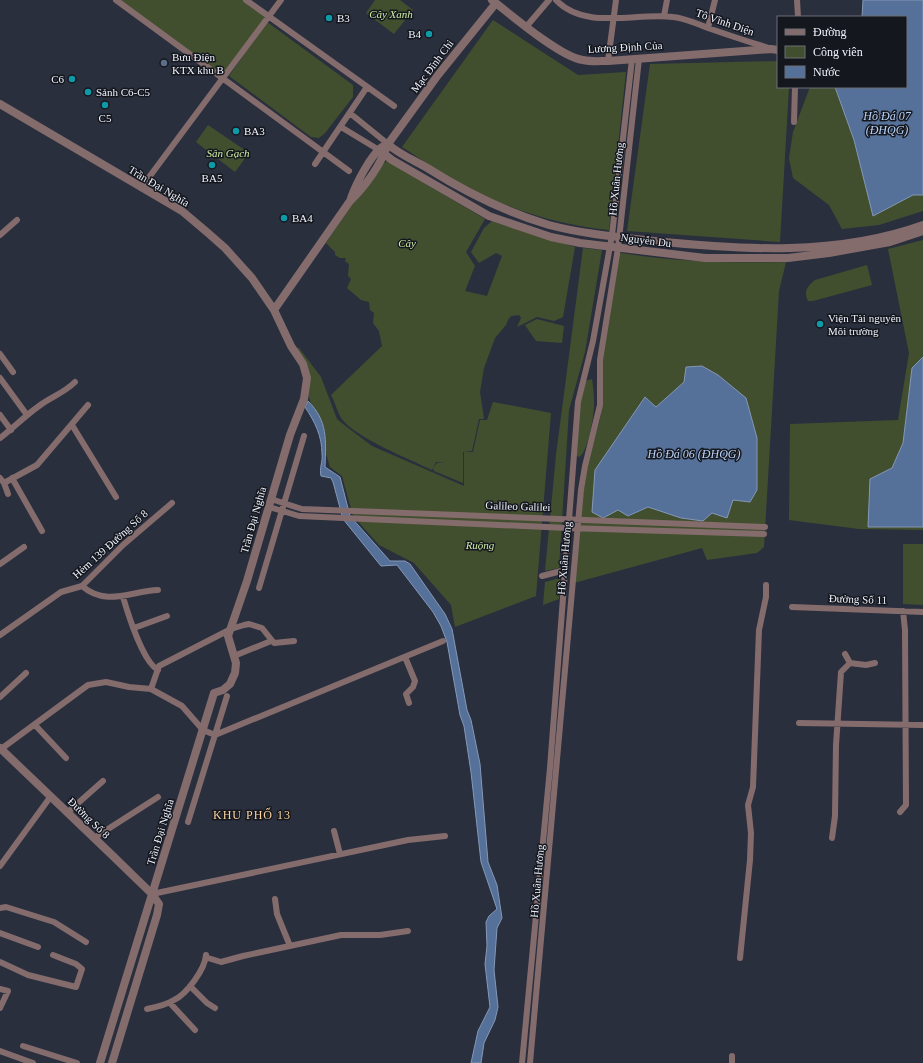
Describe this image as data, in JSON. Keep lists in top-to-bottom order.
{
  "streets": {
    "street": [
      "Tô Vĩnh Diện",
      "Lương Định Của",
      "Mạc Đĩnh Chi",
      "Hồ Xuân Hương",
      "Trần Đại Nghĩa",
      "Nguyễn Du",
      "Galileo Galilei",
      "Hẻm 139 Đường Số 8",
      "Đường Số 11",
      "Đường Số 8"
    ]
  },
  "crossings": [
    ["Tô Vĩnh Diện", "Lương Định Của"],
    ["Lương Định Của", "Mạc Đĩnh Chi"],
    ["Lương Định Của", "Hồ Xuân Hương"],
    ["Mạc Đĩnh Chi", "Trần Đại Nghĩa"],
    ["Mạc Đĩnh Chi", "Nguyễn Du"],
    ["Hồ Xuân Hương", "Nguyễn Du"],
    ["Hồ Xuân Hương", "Galileo Galilei"],
    ["Trần Đại Nghĩa", "Galileo Galilei"],
    ["Trần Đại Nghĩa", "Đường Số 8"]
  ],
  "districts": ["KHU PHỐ 13"],
  "water": ["Hồ Đá 07 (ĐHQG)", "Hồ Đá 06 (ĐHQG)"],
  "parks": [
    "Cây Xanh",
    "Sân Gạch",
    "Cây",
    "Ruộng"
  ],
  "places": [
    "B3",
    "B4",
    "Bưu Điện KTX khu B",
    "C6",
    "Sảnh C6-C5",
    "C5",
    "BA3",
    "BA5",
    "BA4",
    "Viện Tài nguyên Môi trường"
  ],
  "legend": ["Đường", "Công viên", "Nước"]
}
